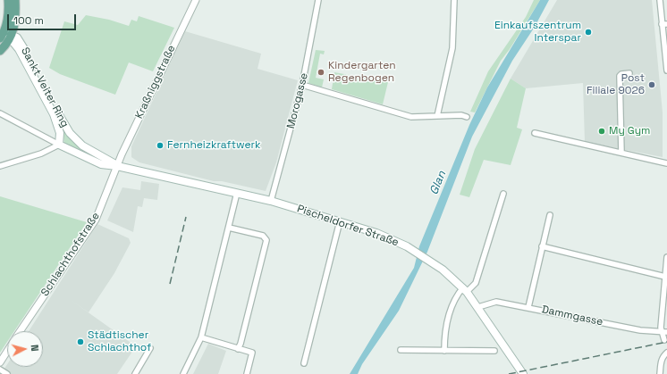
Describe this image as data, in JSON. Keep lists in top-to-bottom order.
{
  "streets": {
    "main road": ["Sankt Veiter Ring", "Pischeldorfer Straße"],
    "street": [
      "Kraßniggstraße",
      "Morogasse",
      "Schlachthofstraße",
      "Dammgasse"
    ]
  },
  "crossings": [
    ["Kraßniggstraße", "Pischeldorfer Straße"],
    ["Kraßniggstraße", "Schlachthofstraße"],
    ["Sankt Veiter Ring", "Pischeldorfer Straße"],
    ["Morogasse", "Pischeldorfer Straße"],
    ["Pischeldorfer Straße", "Schlachthofstraße"],
    ["Pischeldorfer Straße", "Dammgasse"]
  ],
  "water": ["Glan"],
  "places": [
    "Einkaufszentrum Interspar",
    "Kindergarten Regenbogen",
    "Post Filiale 9026",
    "My Gym",
    "Fernheizkraftwerk",
    "Städtischer Schlachthof"
  ],
  "scale_bar": "100 m",
  "north": "right"
}
